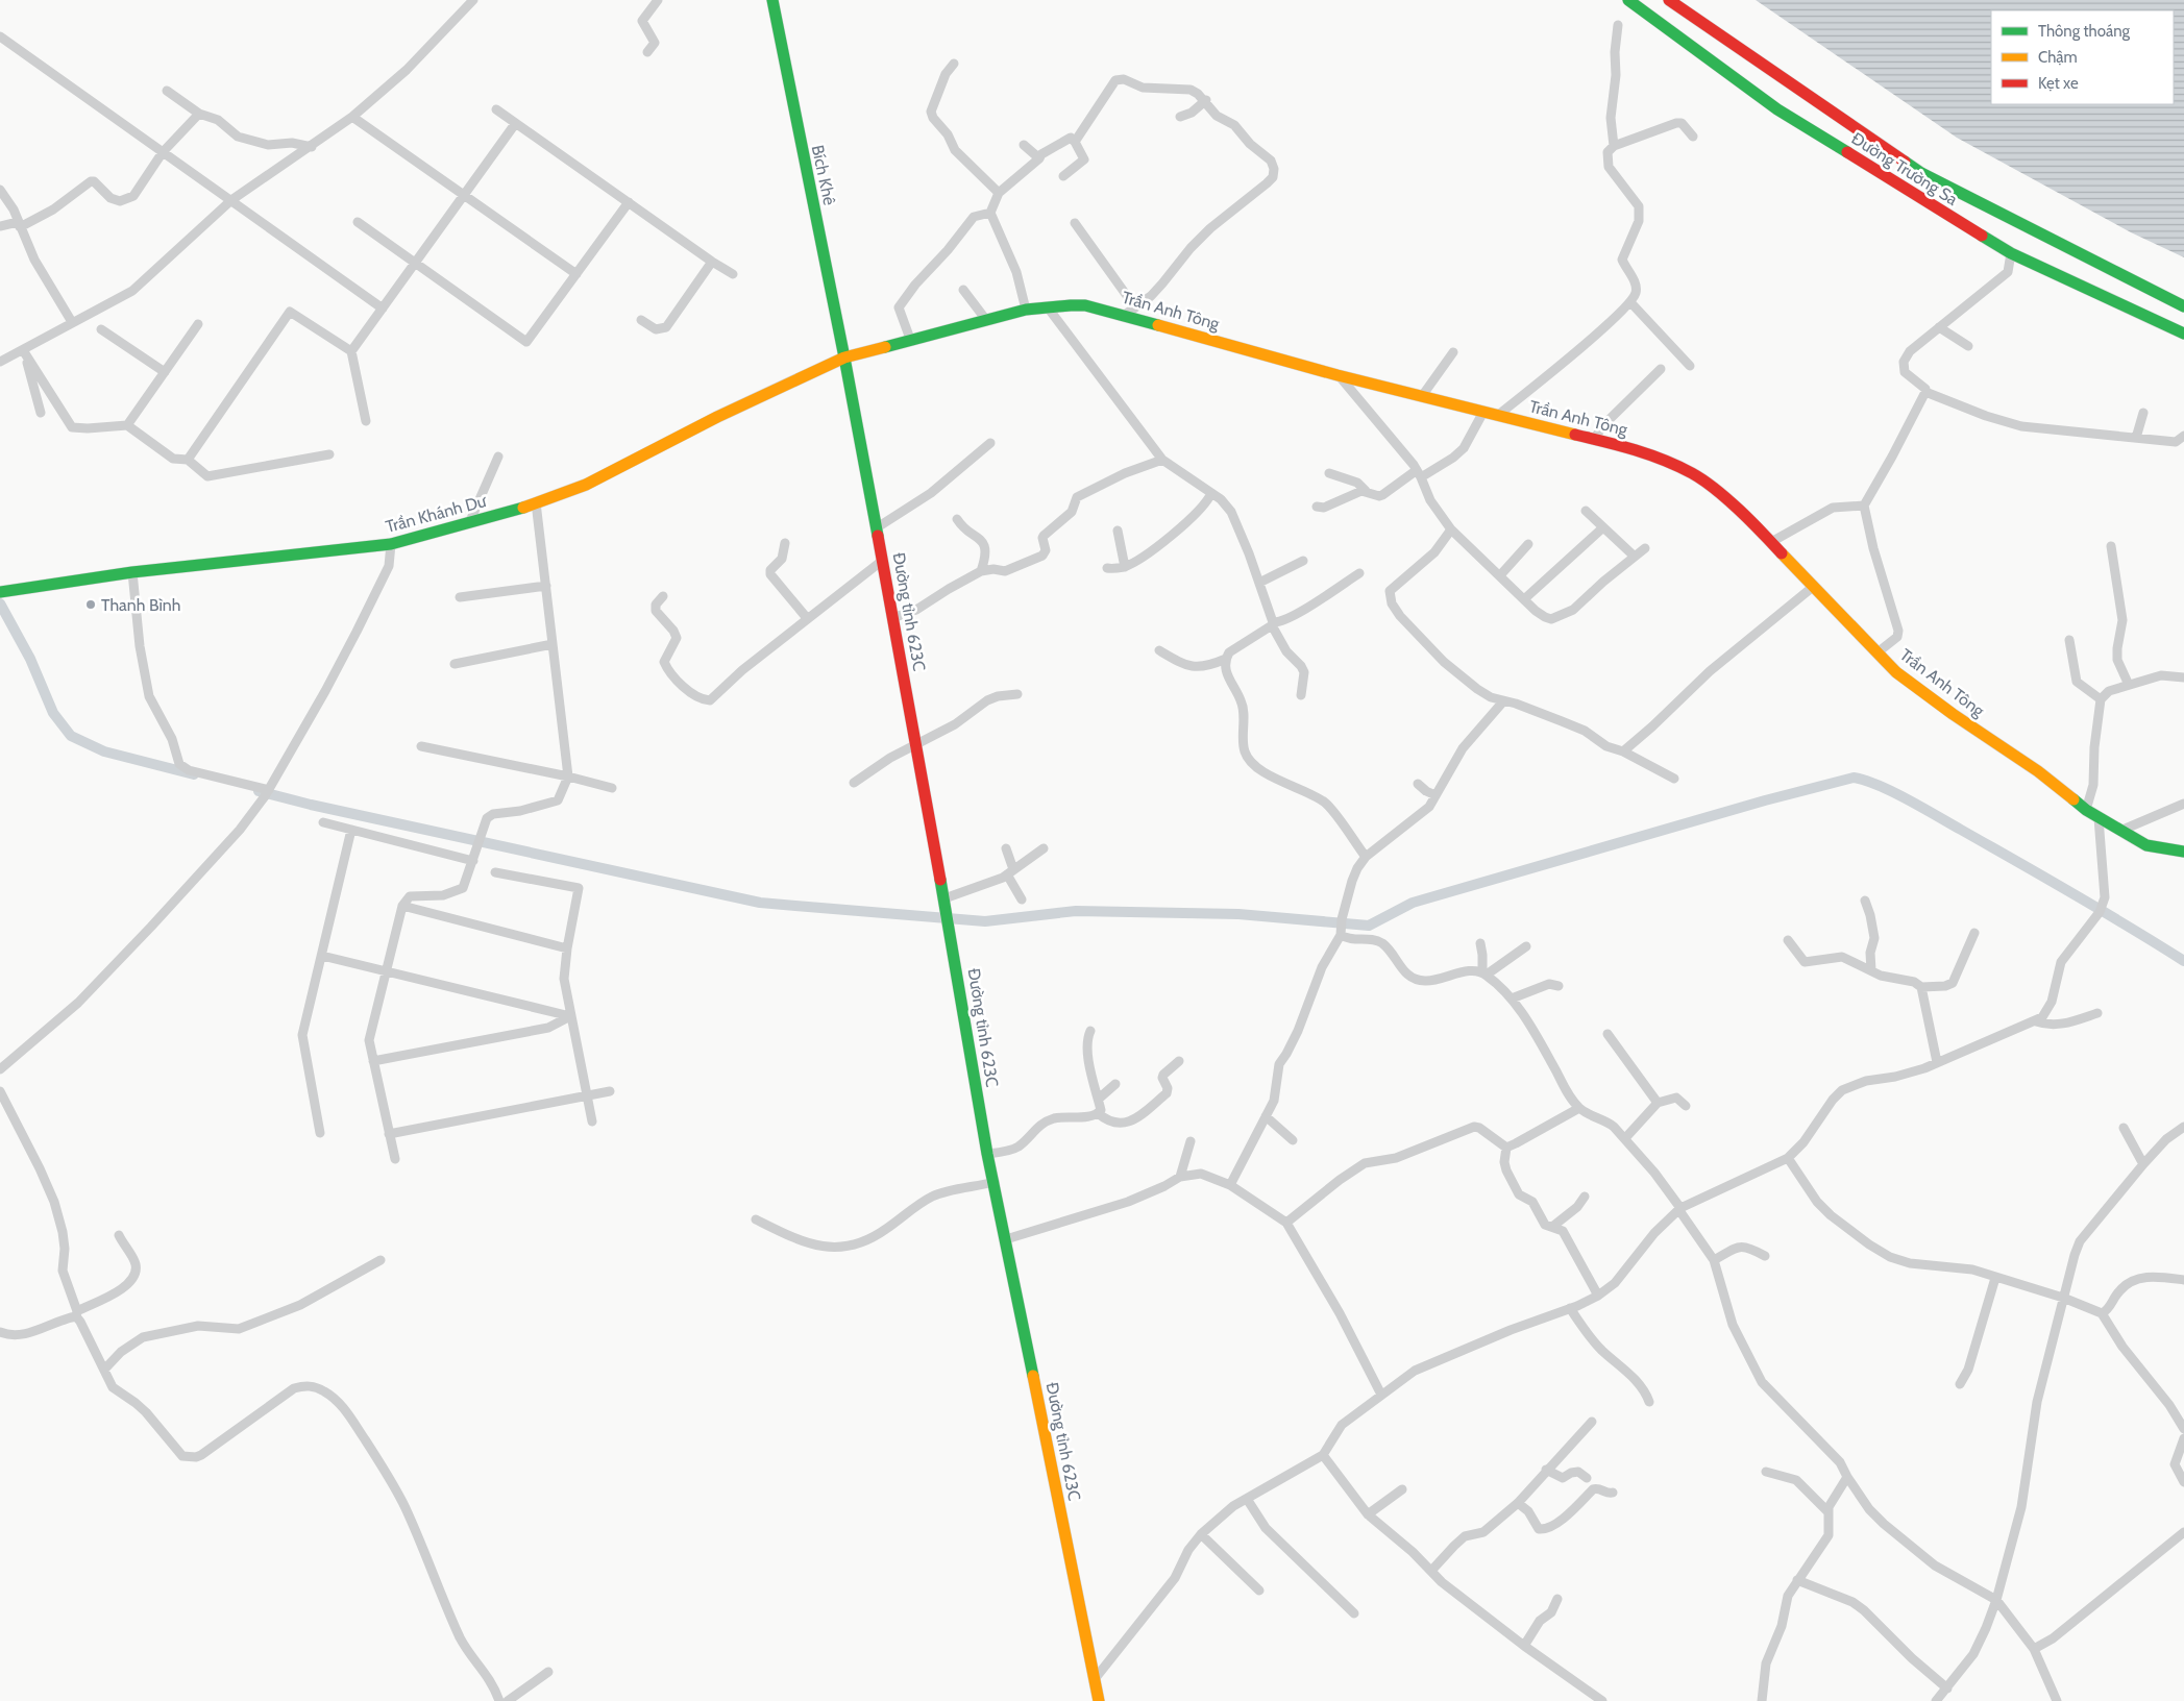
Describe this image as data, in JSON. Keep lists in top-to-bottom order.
{
  "streets": {
    "main road": [
      "Đường Trường Sa",
      "Bích Khê",
      "Trần Anh Tông",
      "Trần Khánh Dư",
      "Đường tỉnh 623C"
    ]
  },
  "crossings": [
    ["Bích Khê", "Trần Anh Tông"],
    ["Bích Khê", "Trần Khánh Dư"],
    ["Bích Khê", "Đường tỉnh 623C"],
    ["Trần Anh Tông", "Trần Khánh Dư"],
    ["Trần Anh Tông", "Đường tỉnh 623C"],
    ["Trần Khánh Dư", "Đường tỉnh 623C"]
  ],
  "places": ["Thanh Bình"],
  "legend": ["Thông thoáng", "Chậm", "Kẹt xe"]
}
